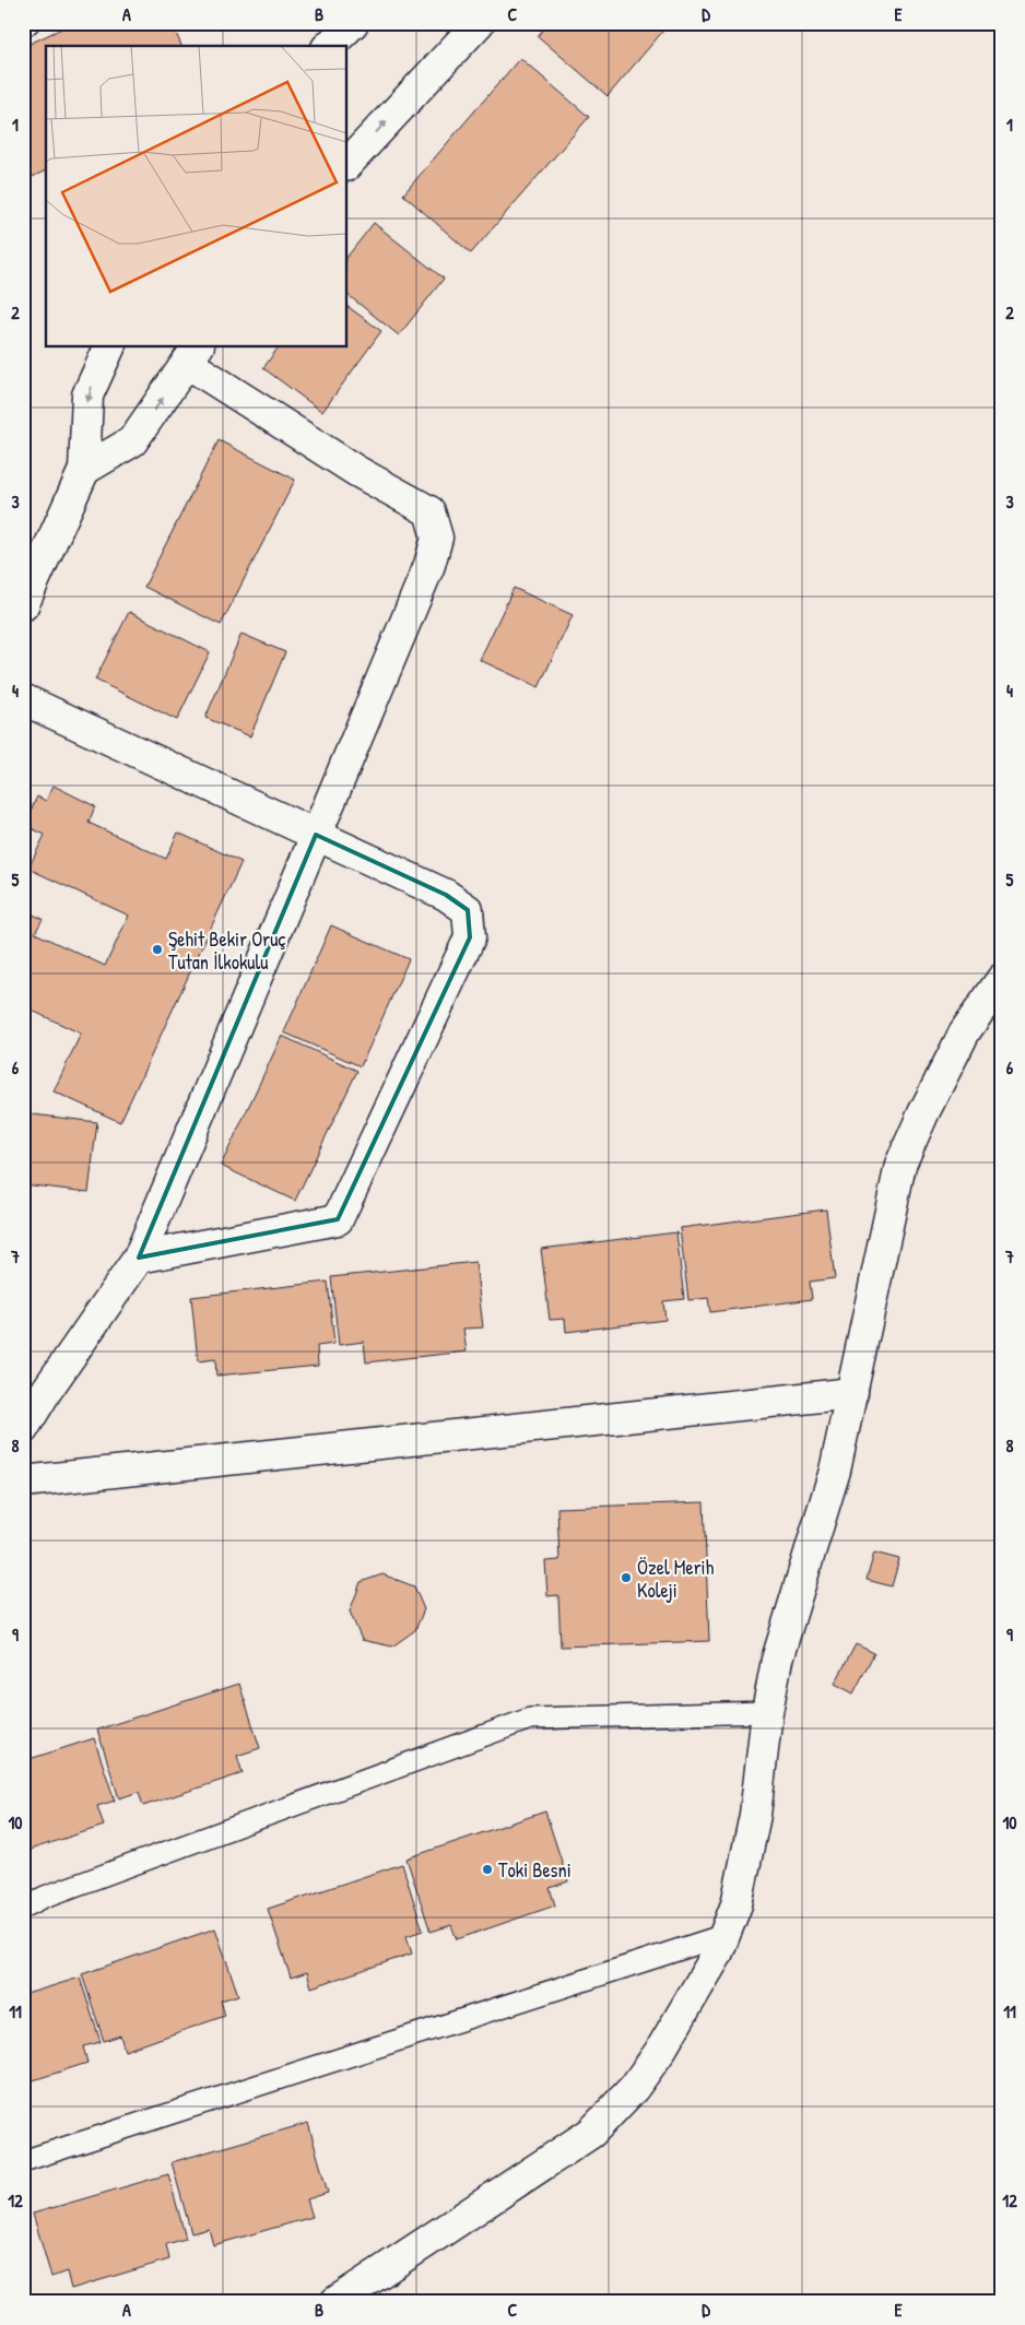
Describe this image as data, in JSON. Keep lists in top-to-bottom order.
{
  "places": ["Şehit Bekir Oruç Tutan İlkokulu", "Özel Merih Koleji", "Toki Besni"],
  "grid": {
    "columns": [
      "A",
      "B",
      "C",
      "D",
      "E"
    ],
    "rows": [
      "1",
      "2",
      "3",
      "4",
      "5",
      "6",
      "7",
      "8",
      "9",
      "10",
      "11",
      "12"
    ]
  }
}
